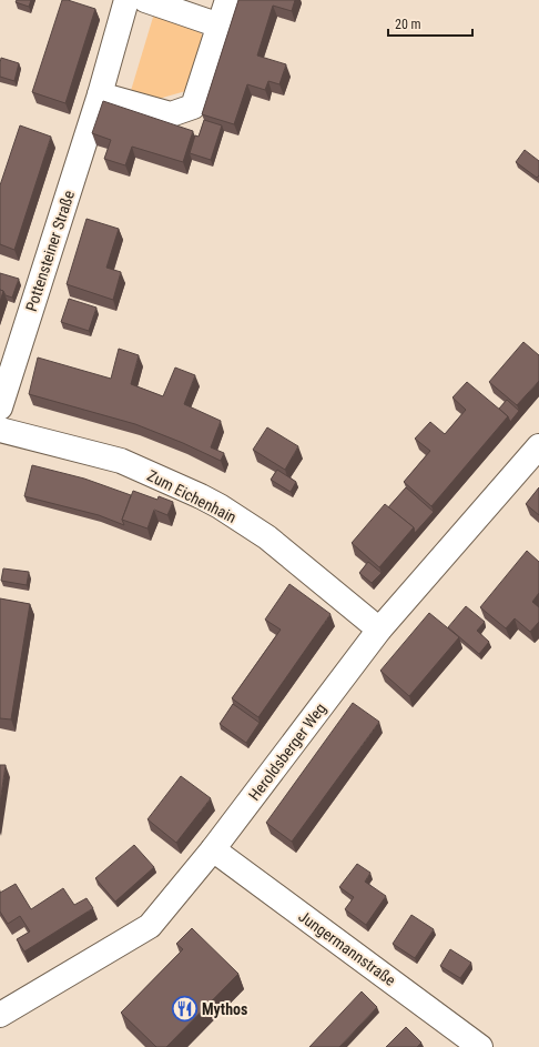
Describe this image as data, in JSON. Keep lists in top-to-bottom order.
{
  "streets": {
    "street": [
      "Pottensteiner Straße",
      "Zum Eichenhain",
      "Heroldsberger Weg",
      "Jungermannstraße"
    ]
  },
  "crossings": [
    ["Zum Eichenhain", "Heroldsberger Weg"],
    ["Heroldsberger Weg", "Jungermannstraße"]
  ],
  "places": {
    "restaurant": ["Mythos"]
  },
  "scale_bar": "20 m"
}
